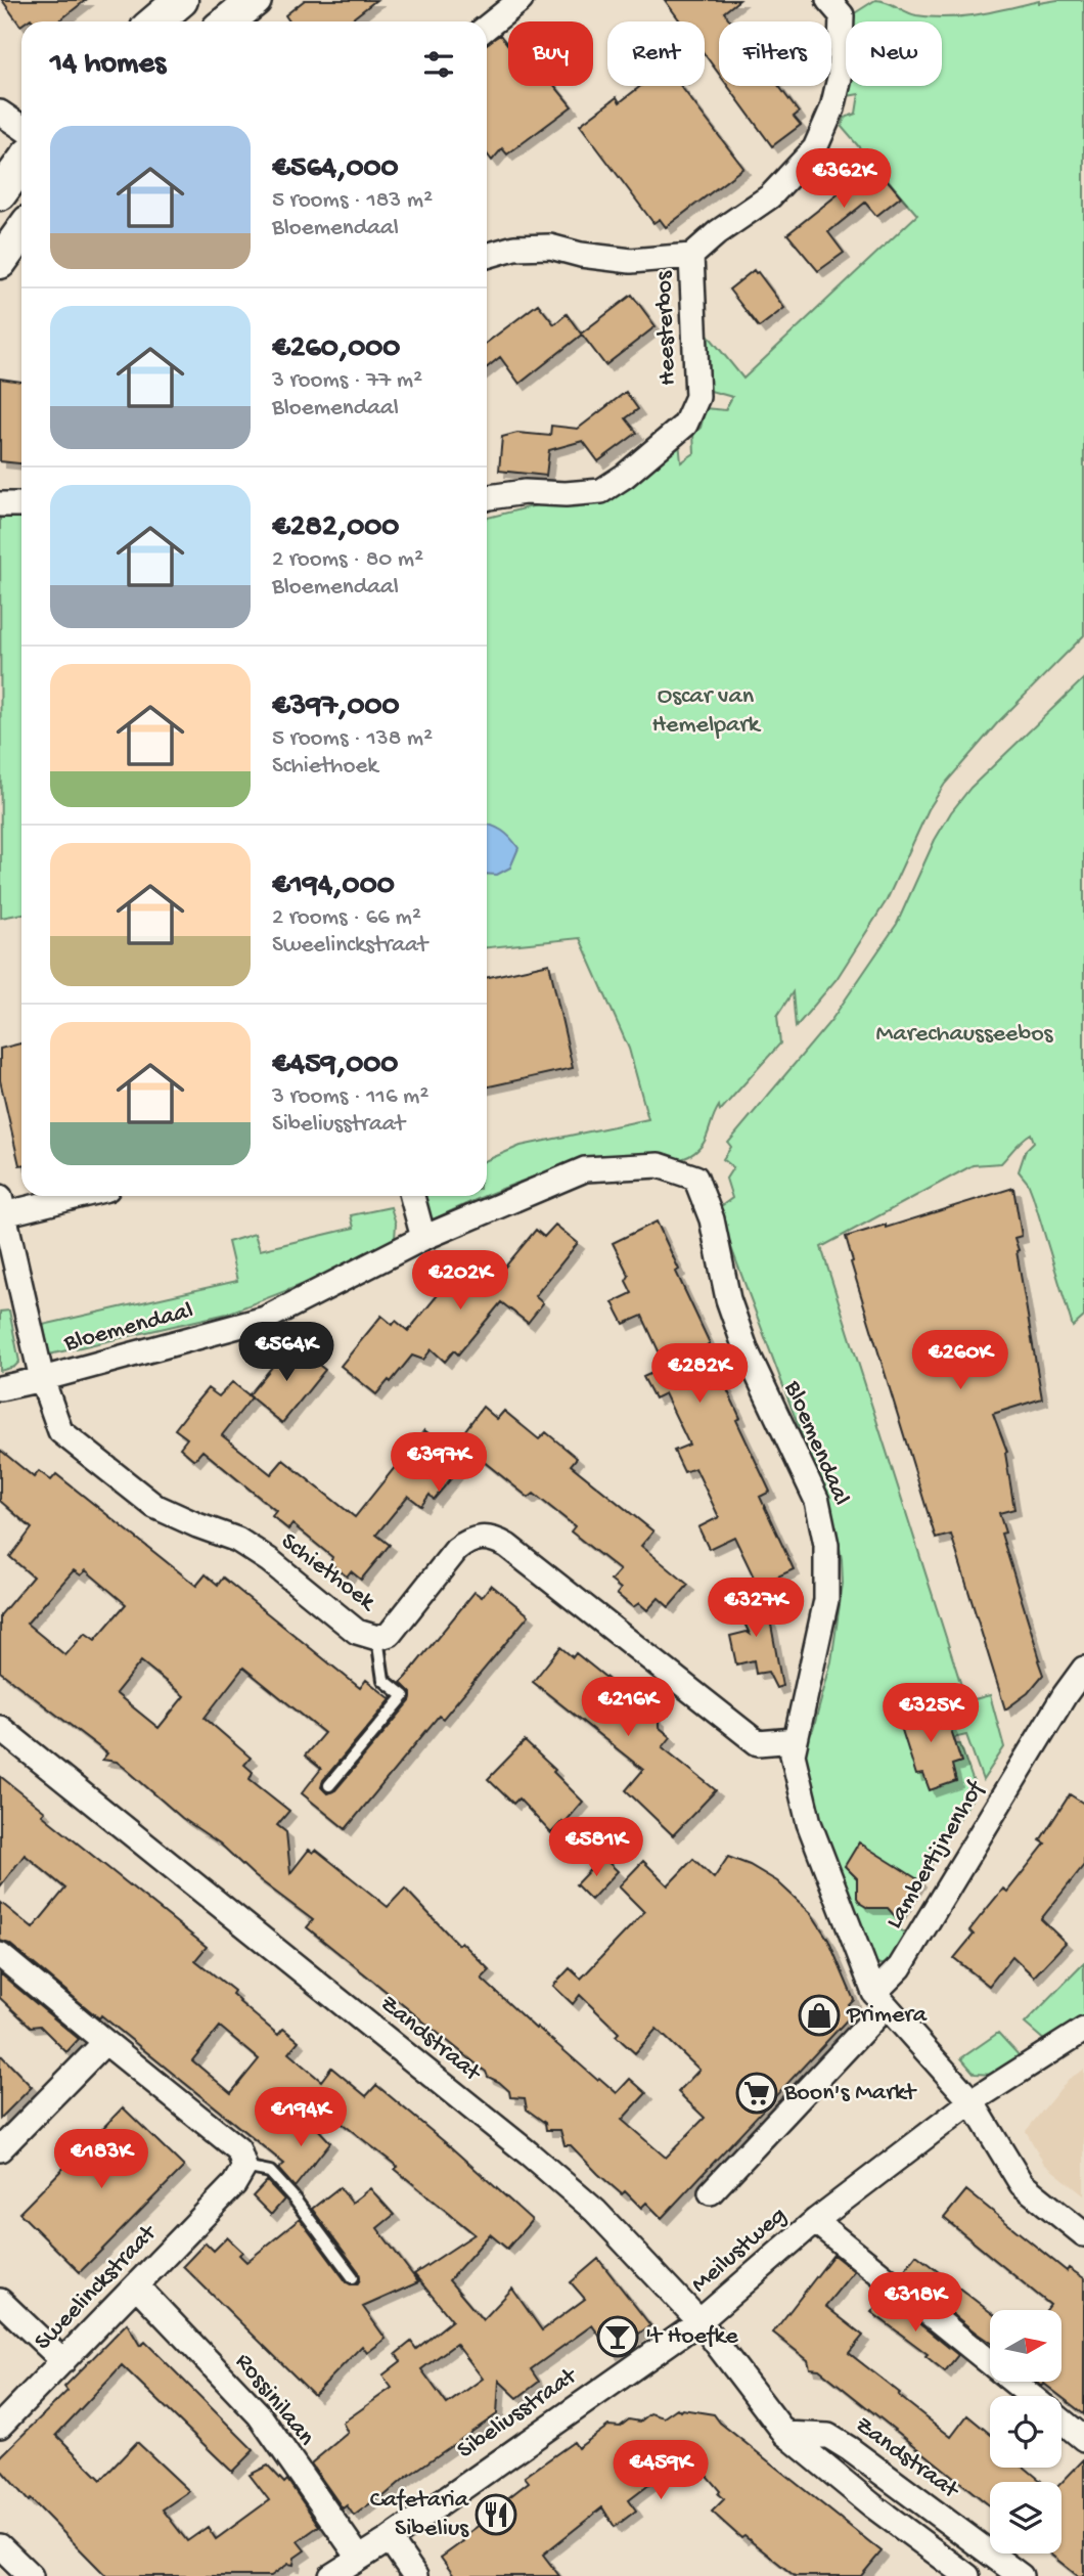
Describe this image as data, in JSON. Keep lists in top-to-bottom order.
{
  "streets": {
    "street": [
      "Heesterbos",
      "Bloemendaal",
      "Schiethoek",
      "Lambertijnenhof",
      "Zandstraat",
      "Meilustweg",
      "Sweelinckstraat",
      "Rossinilaan",
      "Sibeliusstraat"
    ]
  },
  "crossings": [
    ["Bloemendaal", "Schiethoek"],
    ["Bloemendaal", "Lambertijnenhof"],
    ["Bloemendaal", "Meilustweg"],
    ["Zandstraat", "Meilustweg"],
    ["Zandstraat", "Sibeliusstraat"],
    ["Meilustweg", "Sibeliusstraat"],
    ["Sweelinckstraat", "Rossinilaan"],
    ["Rossinilaan", "Sibeliusstraat"]
  ],
  "parks": ["Oscar van Hemelpark", "Marechausseebos"],
  "places": {
    "shop": ["Primera"],
    "supermarket": ["Boon's Markt"],
    "bar": ["'t Hoefke"],
    "restaurant": ["Cafetaria Sibelius"]
  },
  "north": "right",
  "page": {
    "chip": [
      "Buy",
      "Rent",
      "Filters",
      "New"
    ],
    "heading": "14 homes",
    "list": [
      {
        "name": "€564,000",
        "note": "5 rooms · 183 m² · Bloemendaal"
      },
      {
        "name": "€260,000",
        "note": "3 rooms · 77 m² · Bloemendaal"
      },
      {
        "name": "€282,000",
        "note": "2 rooms · 80 m² · Bloemendaal"
      },
      {
        "name": "€397,000",
        "note": "5 rooms · 138 m² · Schiethoek"
      },
      {
        "name": "€194,000",
        "note": "2 rooms · 66 m² · Sweelinckstraat"
      },
      {
        "name": "€459,000",
        "note": "3 rooms · 116 m² · Sibeliusstraat"
      }
    ],
    "price": [
      "€362K",
      "€202K",
      "€564K",
      "€260K",
      "€282K",
      "€397K",
      "€327K",
      "€216K",
      "€325K",
      "€581K",
      "€194K",
      "€183K",
      "€318K",
      "€459K"
    ]
  }
}
